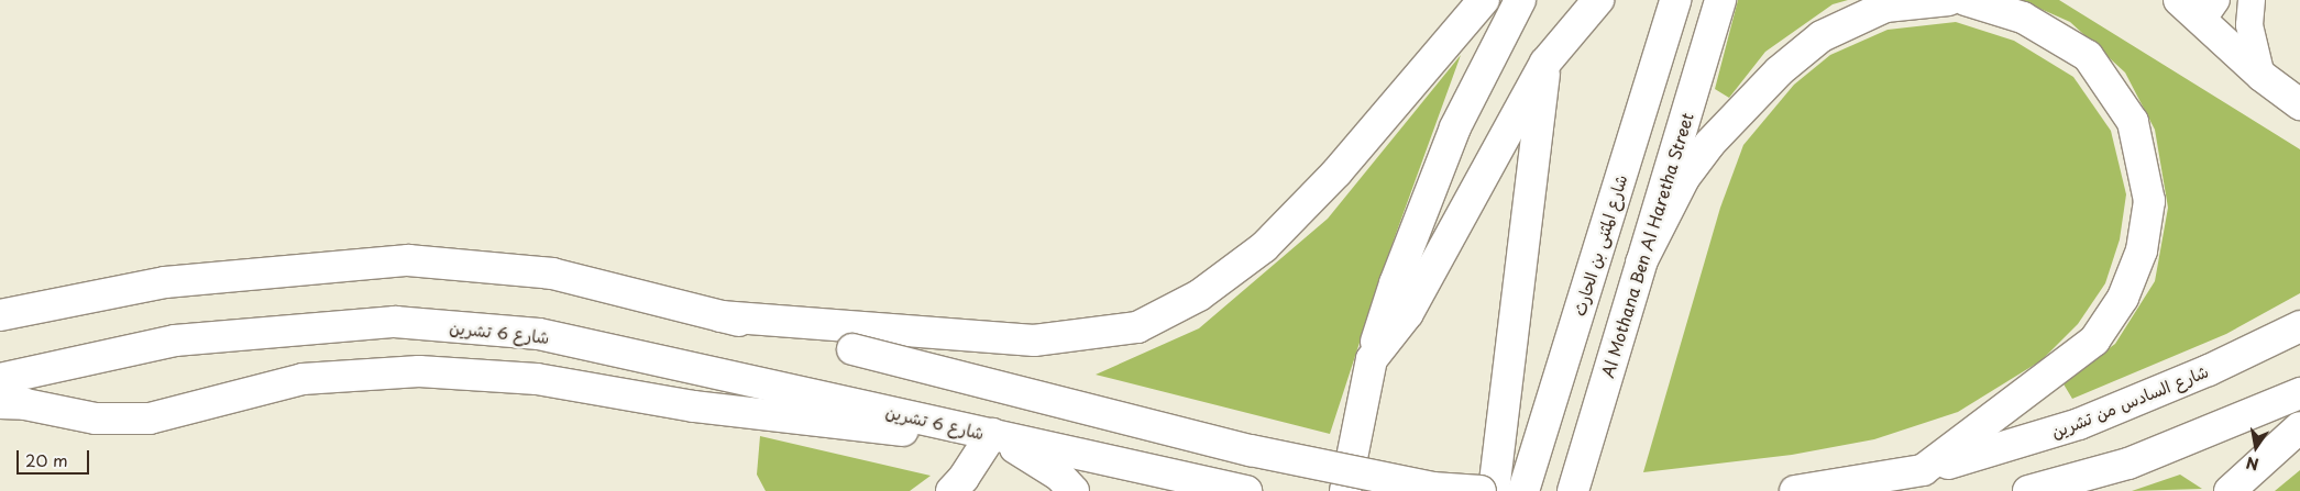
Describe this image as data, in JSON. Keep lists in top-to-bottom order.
{
  "streets": {
    "main road": [
      "شارع المثنى بن الحارث",
      "Al Mothana Ben Al Haretha Street",
      "شارع 6 تشرين",
      "شارع السادس من تشرين"
    ]
  },
  "scale_bar": "20 m",
  "north": "bottom"
}
